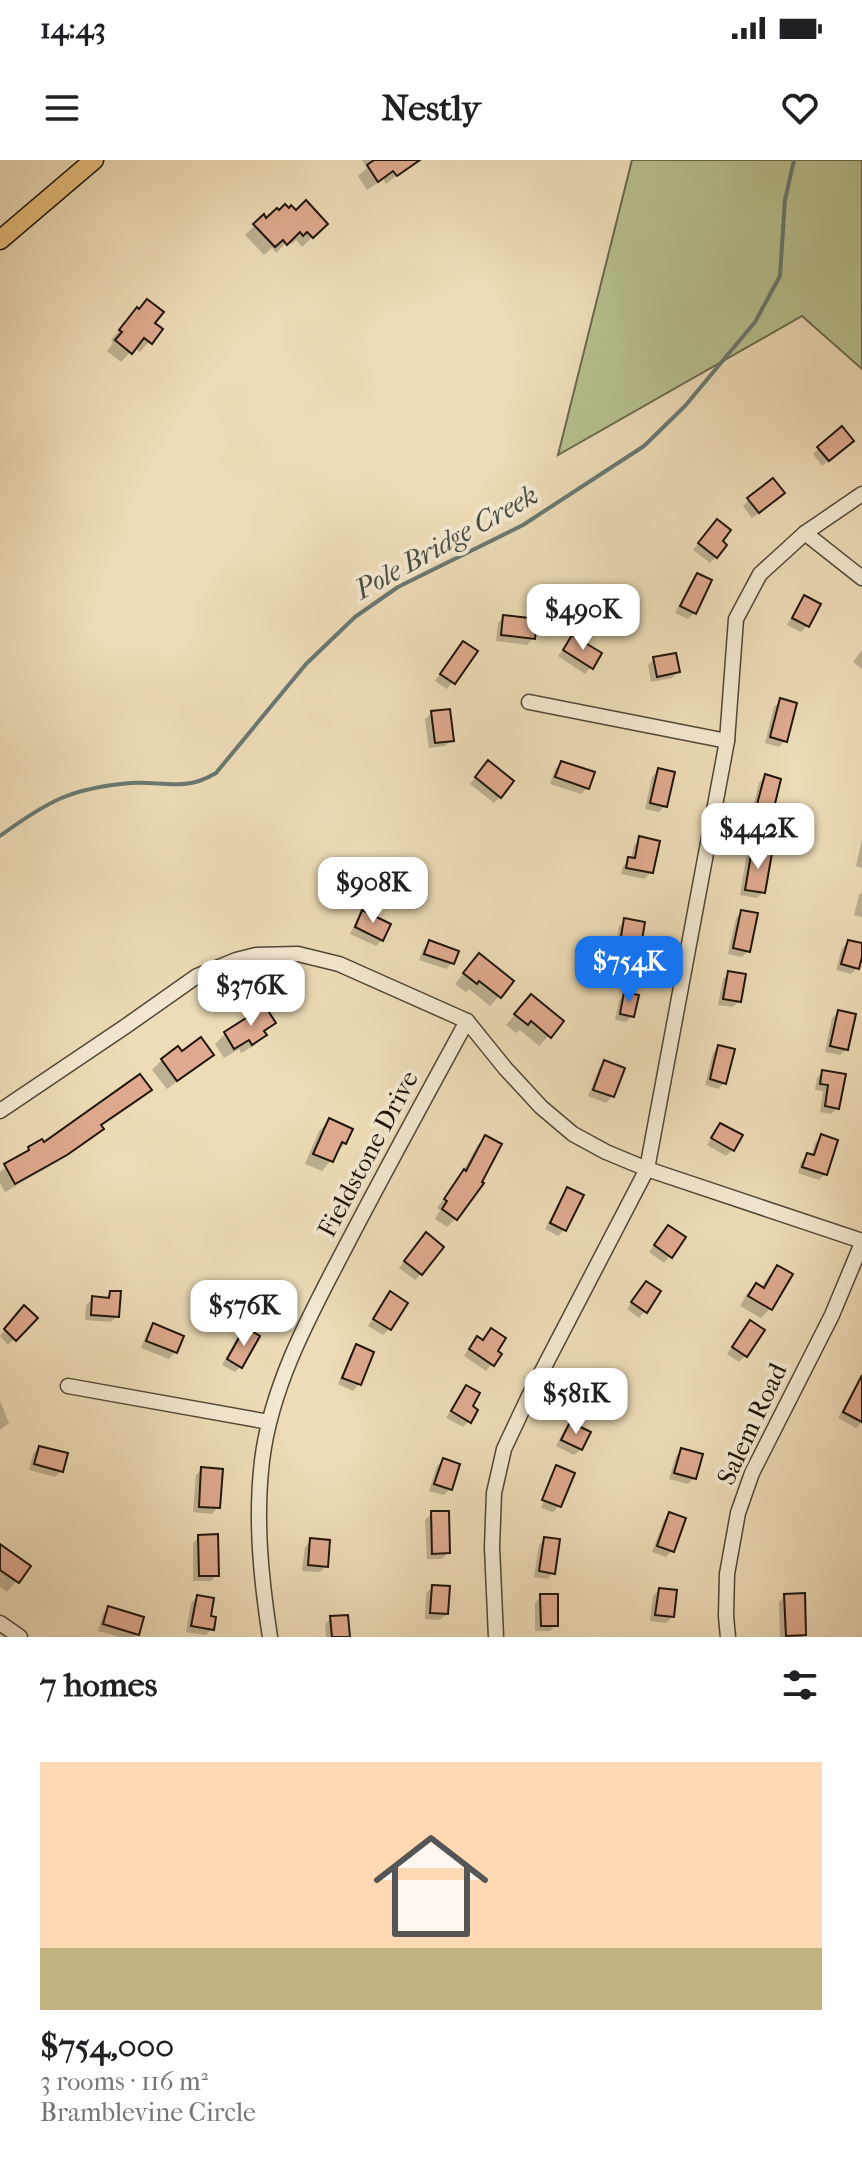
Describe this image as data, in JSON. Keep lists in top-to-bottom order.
{
  "streets": {
    "street": ["Fieldstone Drive", "Salem Road"]
  },
  "water": ["Pole Bridge Creek"],
  "page": {
    "status": "14:43",
    "header": "Nestly",
    "price": [
      "$490K",
      "$442K",
      "$908K",
      "$754K",
      "$376K",
      "$576K",
      "$581K"
    ],
    "heading": "7 homes",
    "list": [
      {
        "name": "$754,000",
        "note": "3 rooms · 116 m² · Bramblevine Circle"
      }
    ]
  }
}
